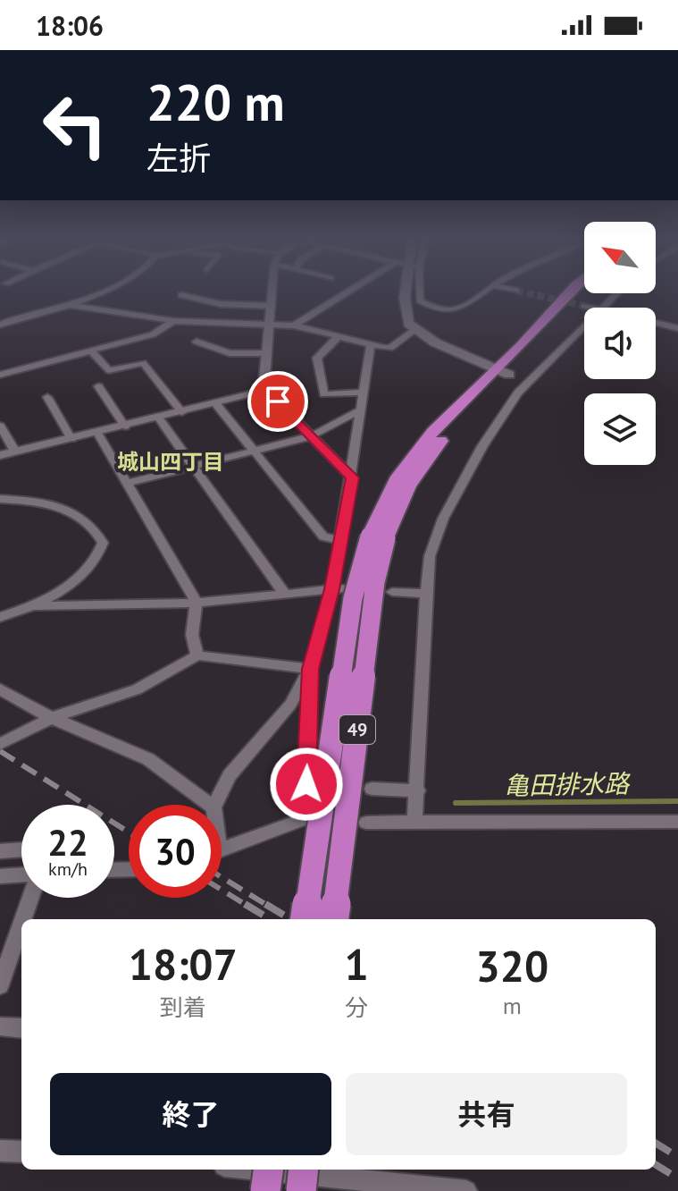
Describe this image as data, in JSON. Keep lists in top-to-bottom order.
{
  "streets": {
    "highway": ["49"]
  },
  "districts": ["城山四丁目"],
  "water": ["亀田排水路"],
  "north": "top left",
  "page": {
    "status": "18:06",
    "turn": ["220 m", "左折"],
    "speed": "22 km/h",
    "limit": "30",
    "eta": [
      "18:07",
      "到着",
      "1",
      "分",
      "320",
      "m"
    ],
    "buttons": ["終了", "共有"]
  }
}
